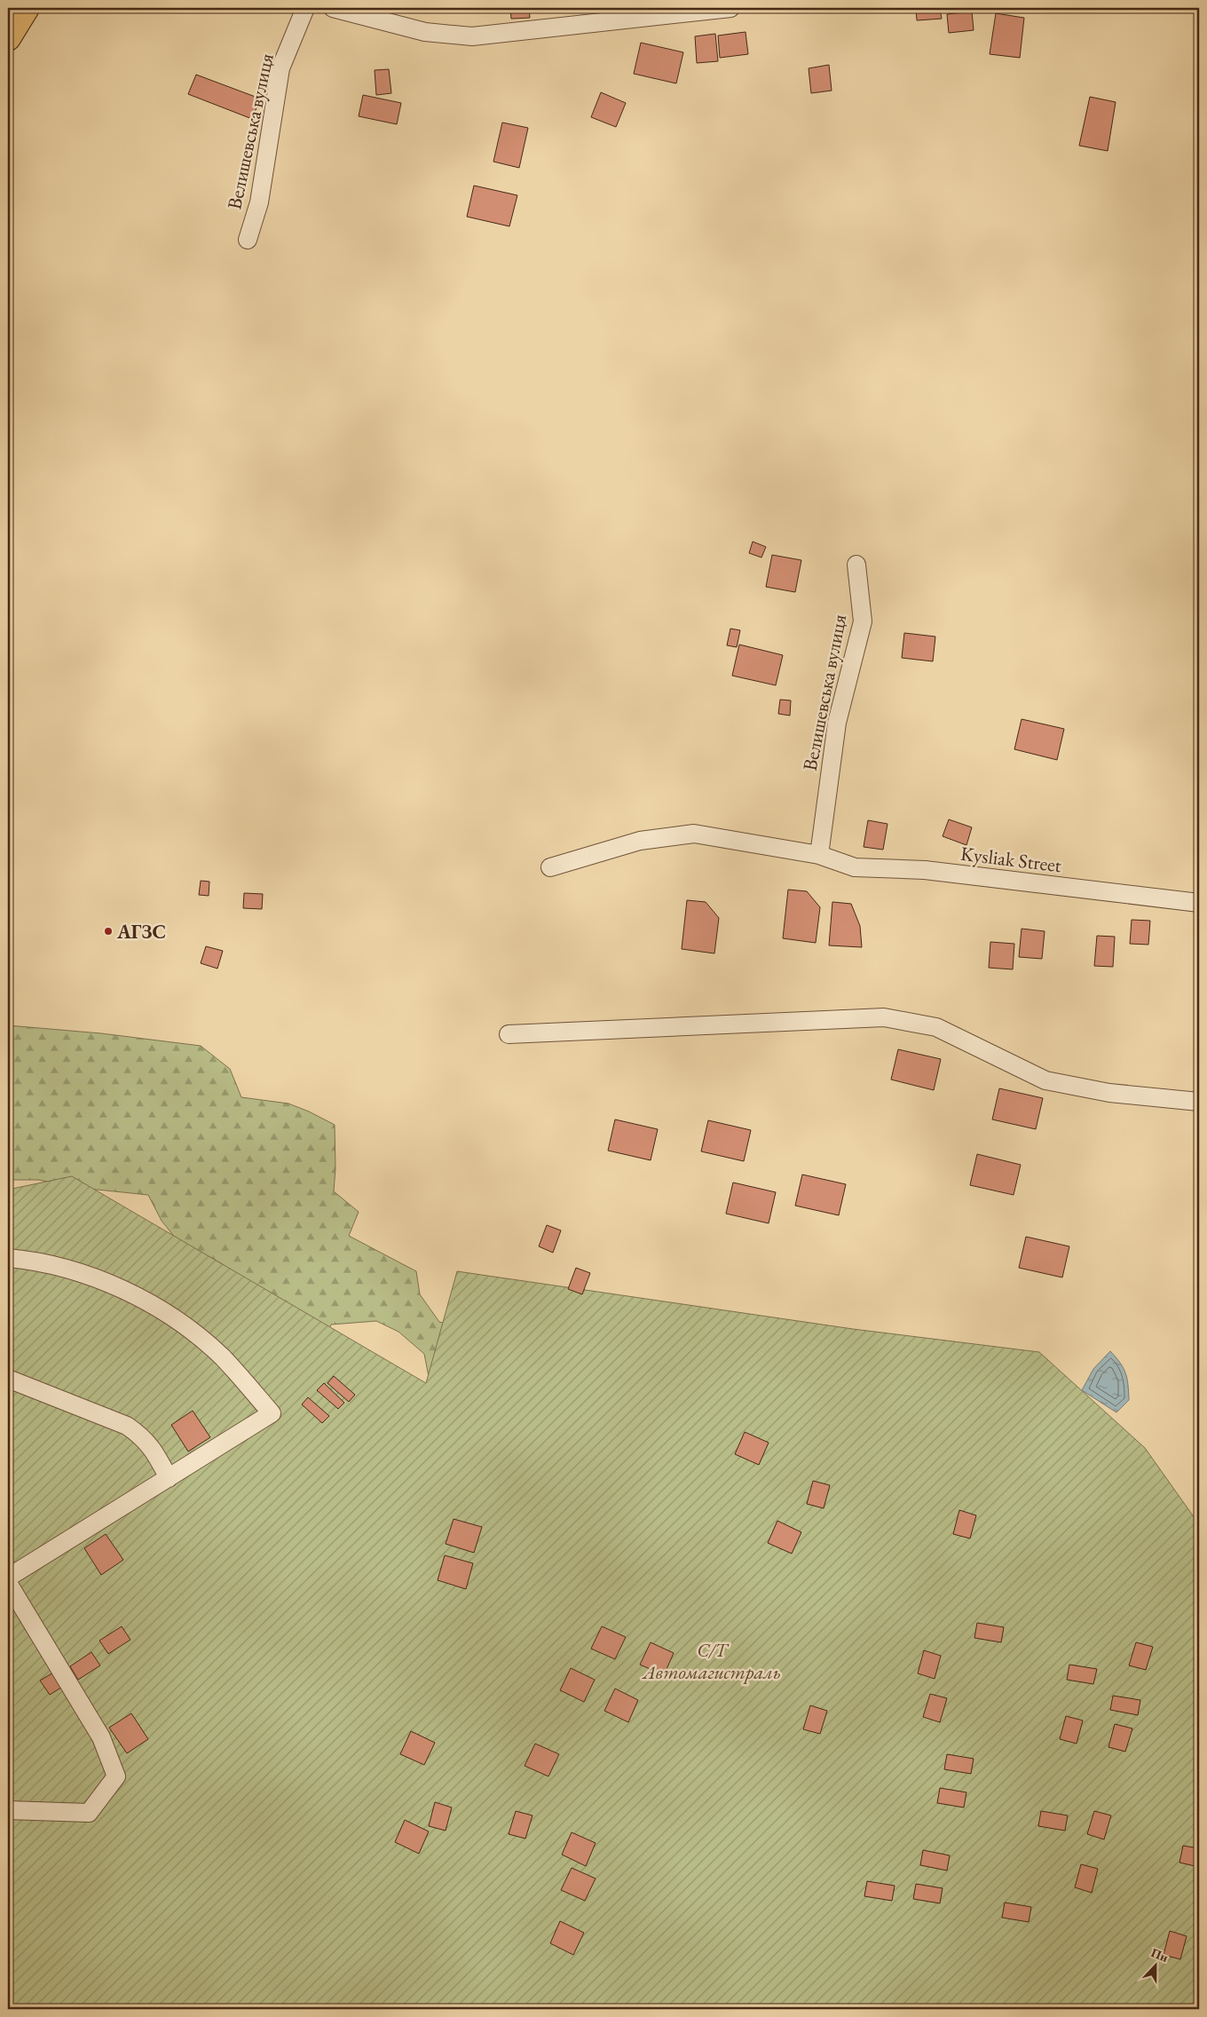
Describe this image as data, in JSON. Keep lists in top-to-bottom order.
{
  "streets": {
    "street": ["Велишевська вулиця", "Kysliak Street"]
  },
  "crossings": [
    ["Велишевська вулиця", "Kysliak Street"]
  ],
  "parks": ["С/Т Автомагистраль"],
  "places": ["АГЗС"],
  "north": "top"
}
